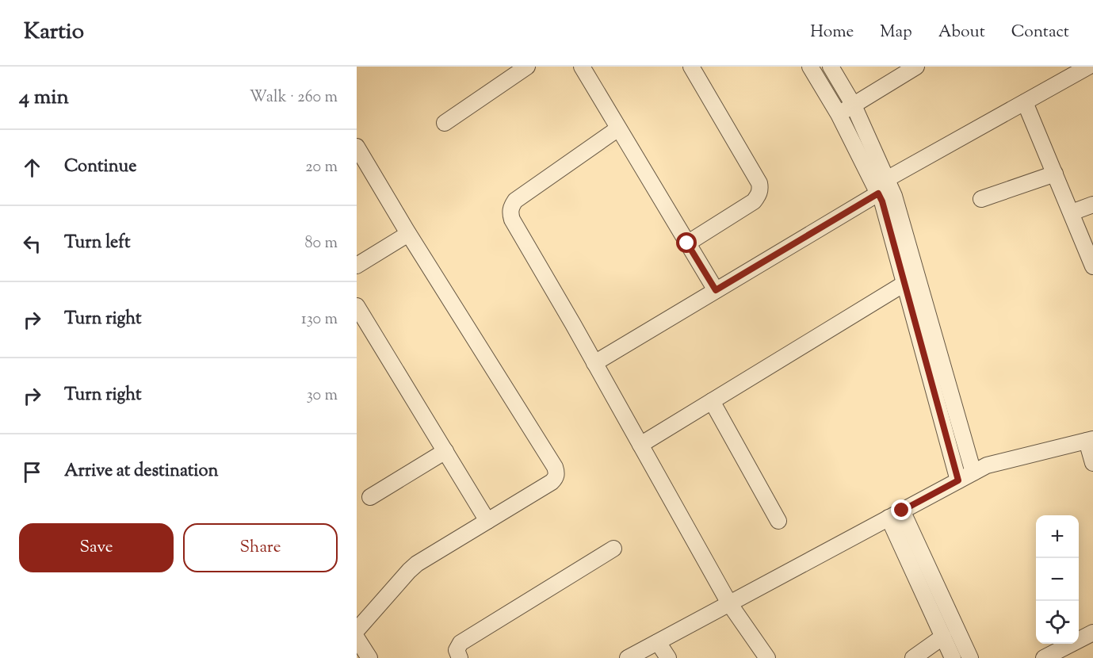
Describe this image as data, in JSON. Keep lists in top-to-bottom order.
{
  "page": {
    "header": "Kartio",
    "nav": [
      "Home",
      "Map",
      "About",
      "Contact"
    ],
    "heading": ["4 min", "Walk · 260 m"],
    "list": [
      ["Continue", "20 m"],
      ["Turn left", "80 m"],
      ["Turn right", "130 m"],
      ["Turn right", "30 m"],
      "Arrive at destination"
    ],
    "buttons": ["Save", "Share"],
    "map_buttons": ["+", "−"]
  }
}
